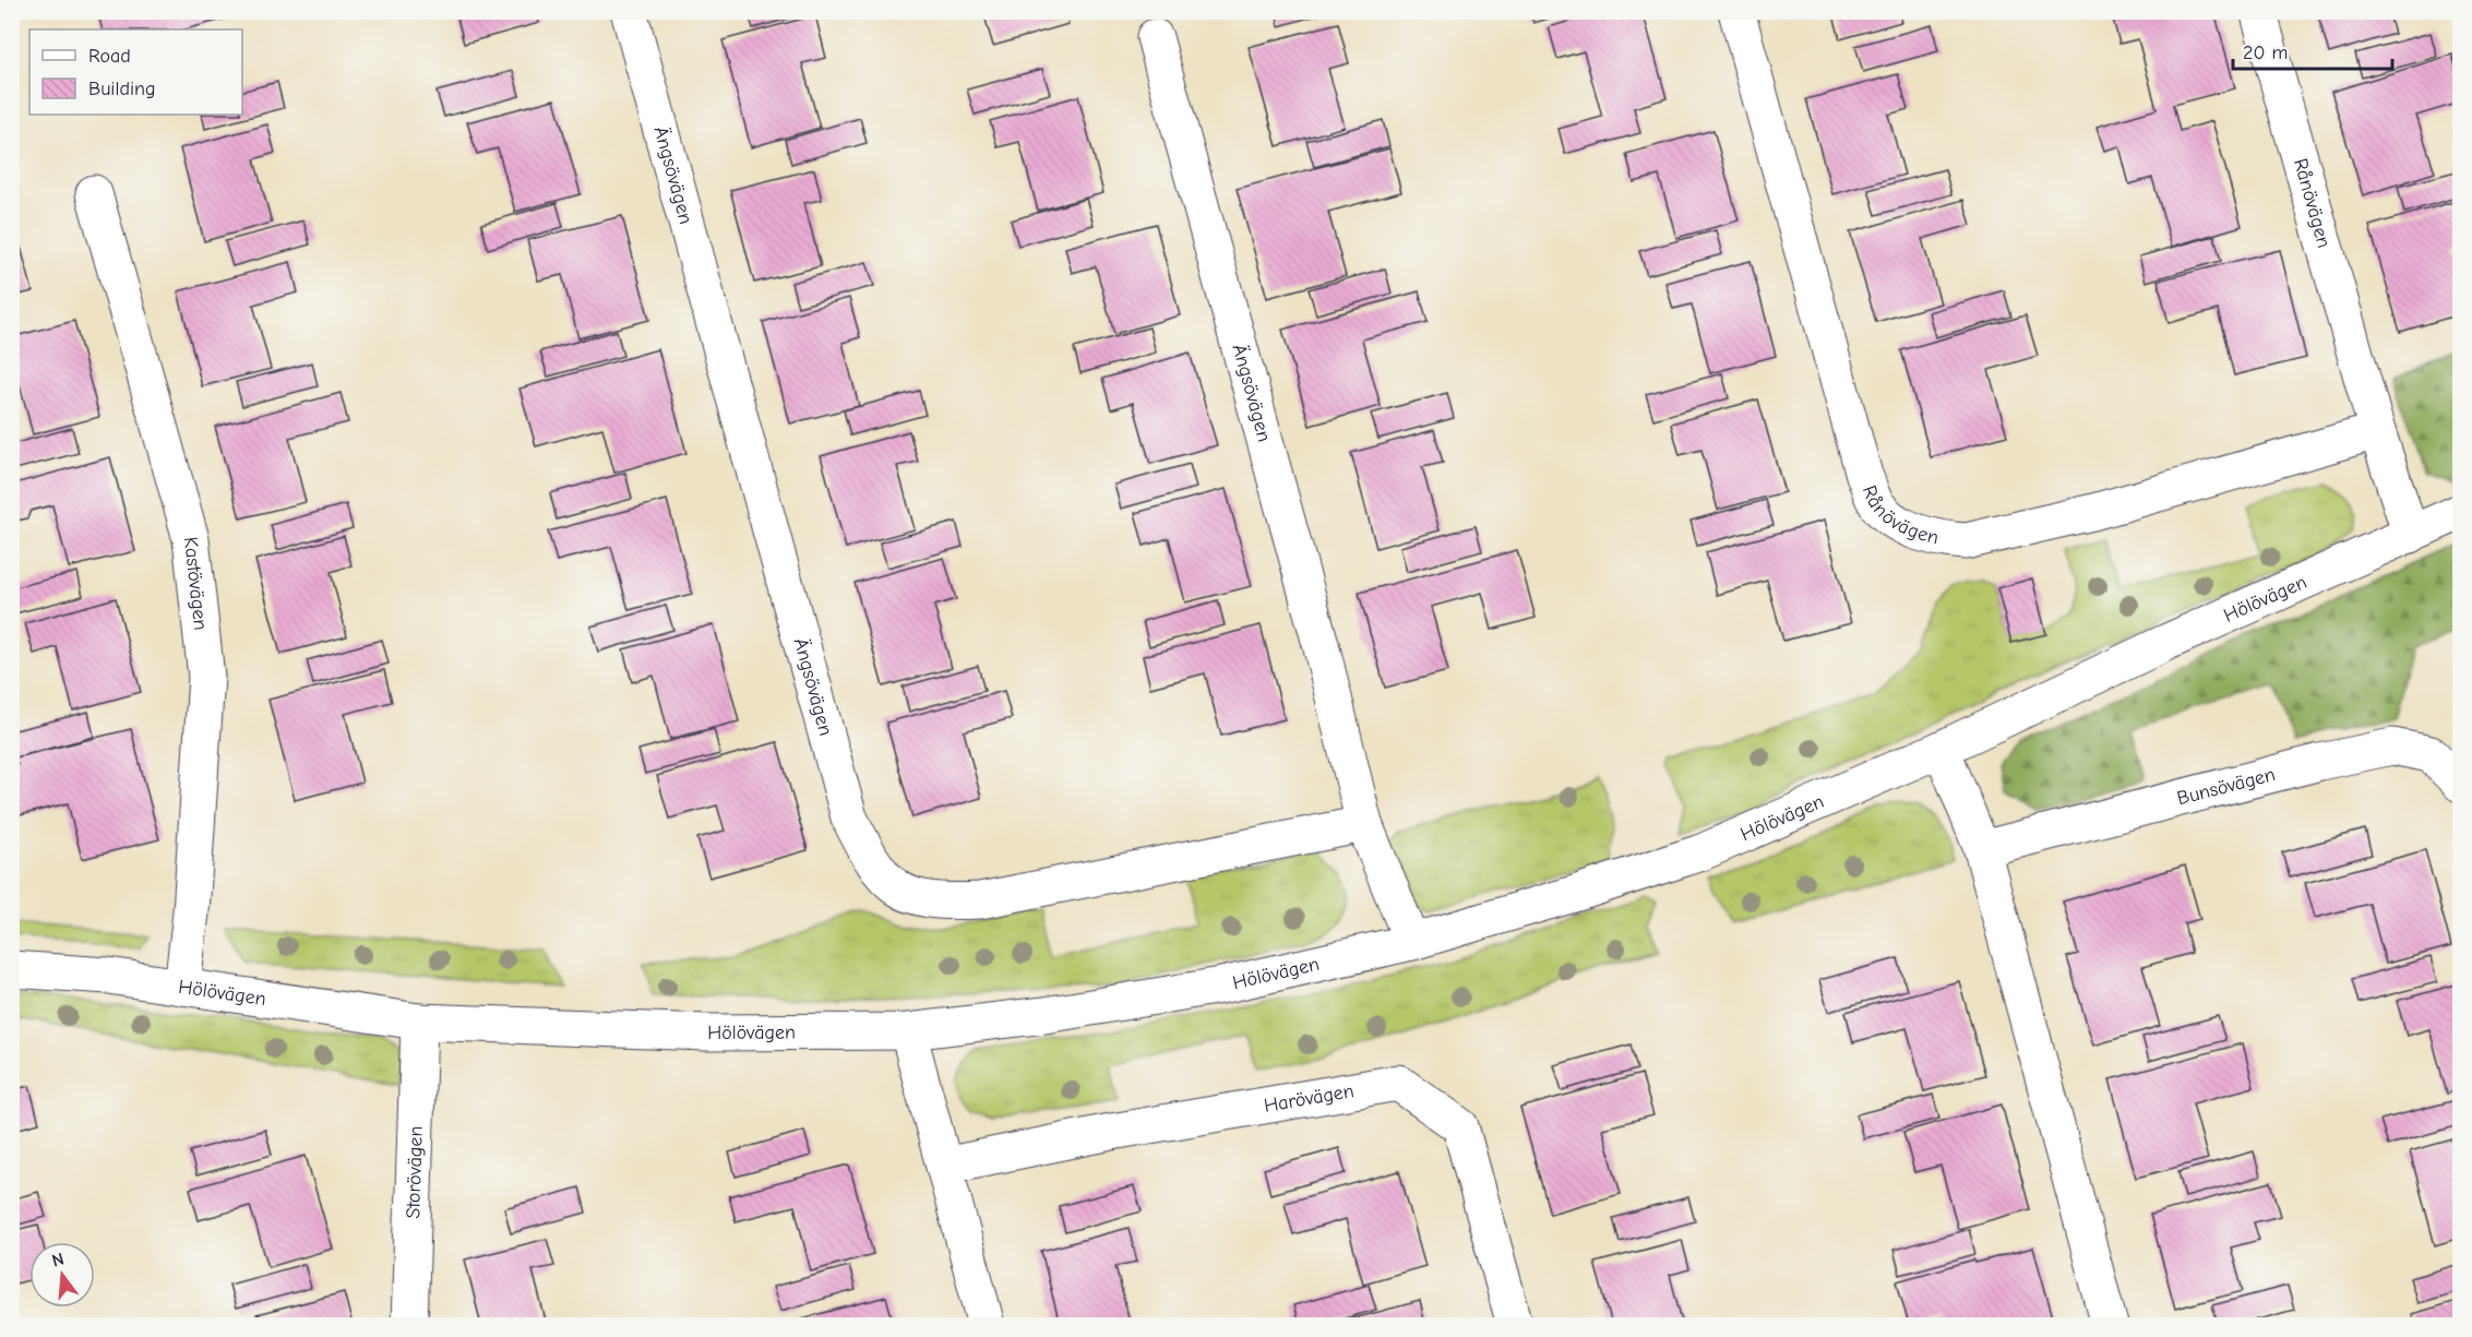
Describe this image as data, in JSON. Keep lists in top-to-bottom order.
{
  "streets": {
    "street": [
      "Ängsövägen",
      "Rånövägen",
      "Kastövägen",
      "Hölövägen",
      "Bunsövägen",
      "Harövägen",
      "Storövägen"
    ]
  },
  "crossings": [
    ["Ängsövägen", "Hölövägen"],
    ["Rånövägen", "Hölövägen"],
    ["Kastövägen", "Hölövägen"],
    ["Hölövägen", "Storövägen"]
  ],
  "legend": ["Road", "Building"],
  "scale_bar": "20 m",
  "north": "top"
}
